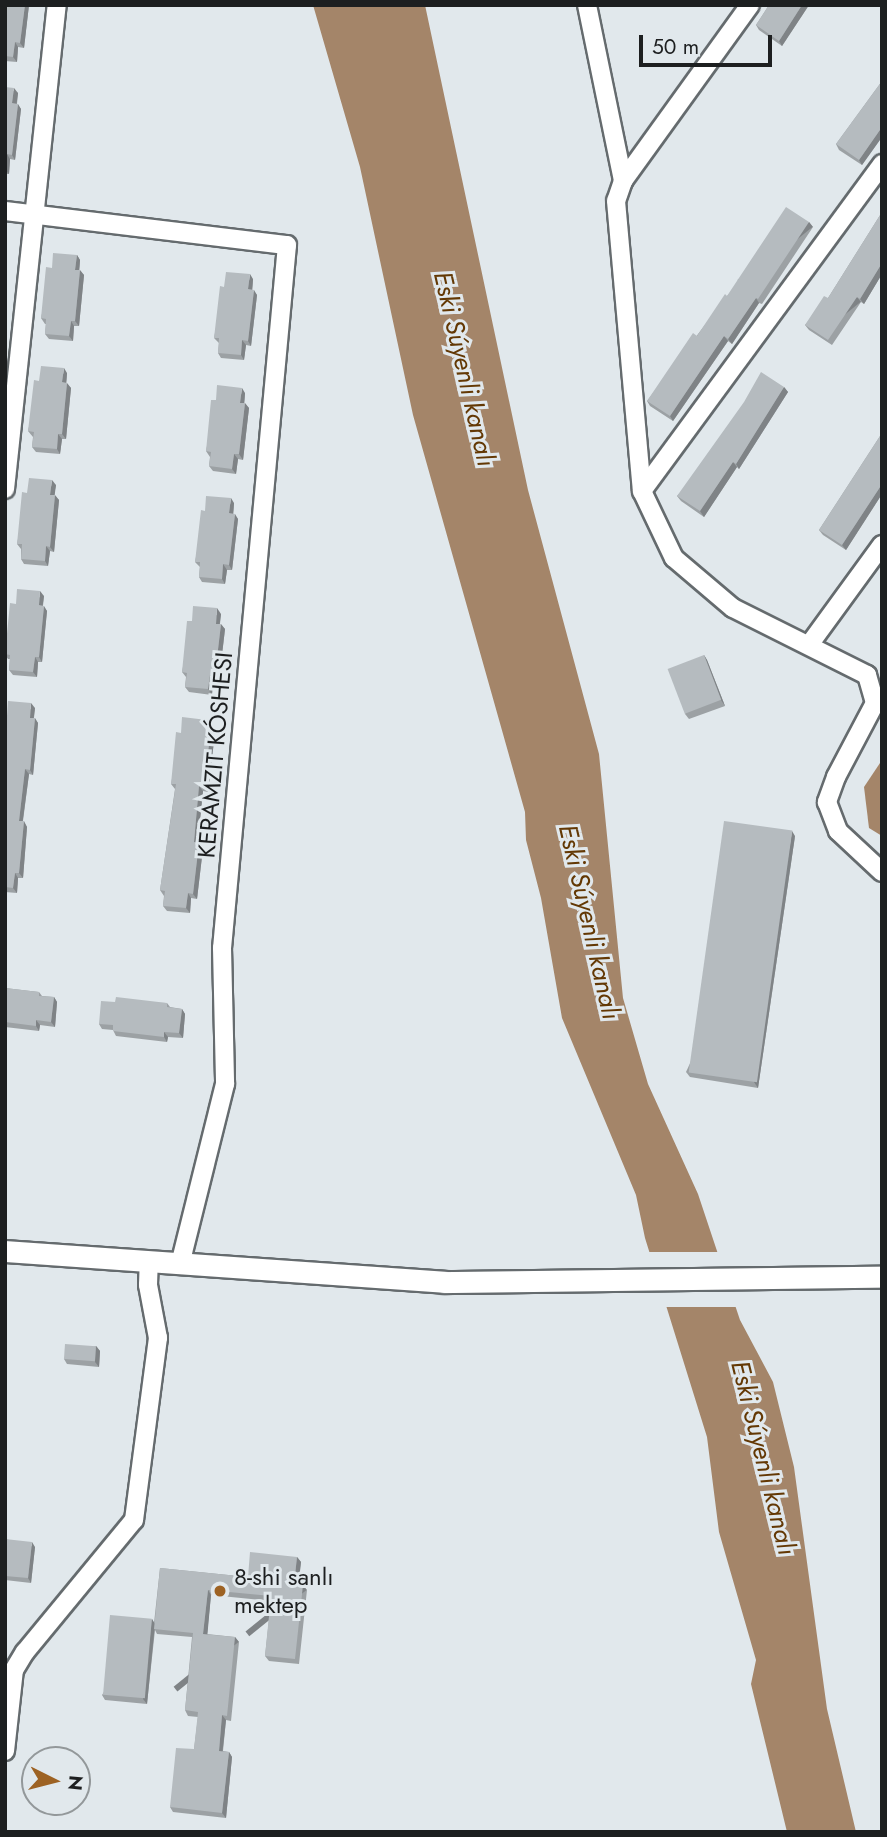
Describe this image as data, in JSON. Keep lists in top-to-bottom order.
{
  "streets": {
    "street": ["KERAMZIT KÓSHESI"]
  },
  "water": ["Eski Súyenli kanalı"],
  "places": ["8-shi sanlı mektep"],
  "scale_bar": "50 m",
  "north": "right"
}
